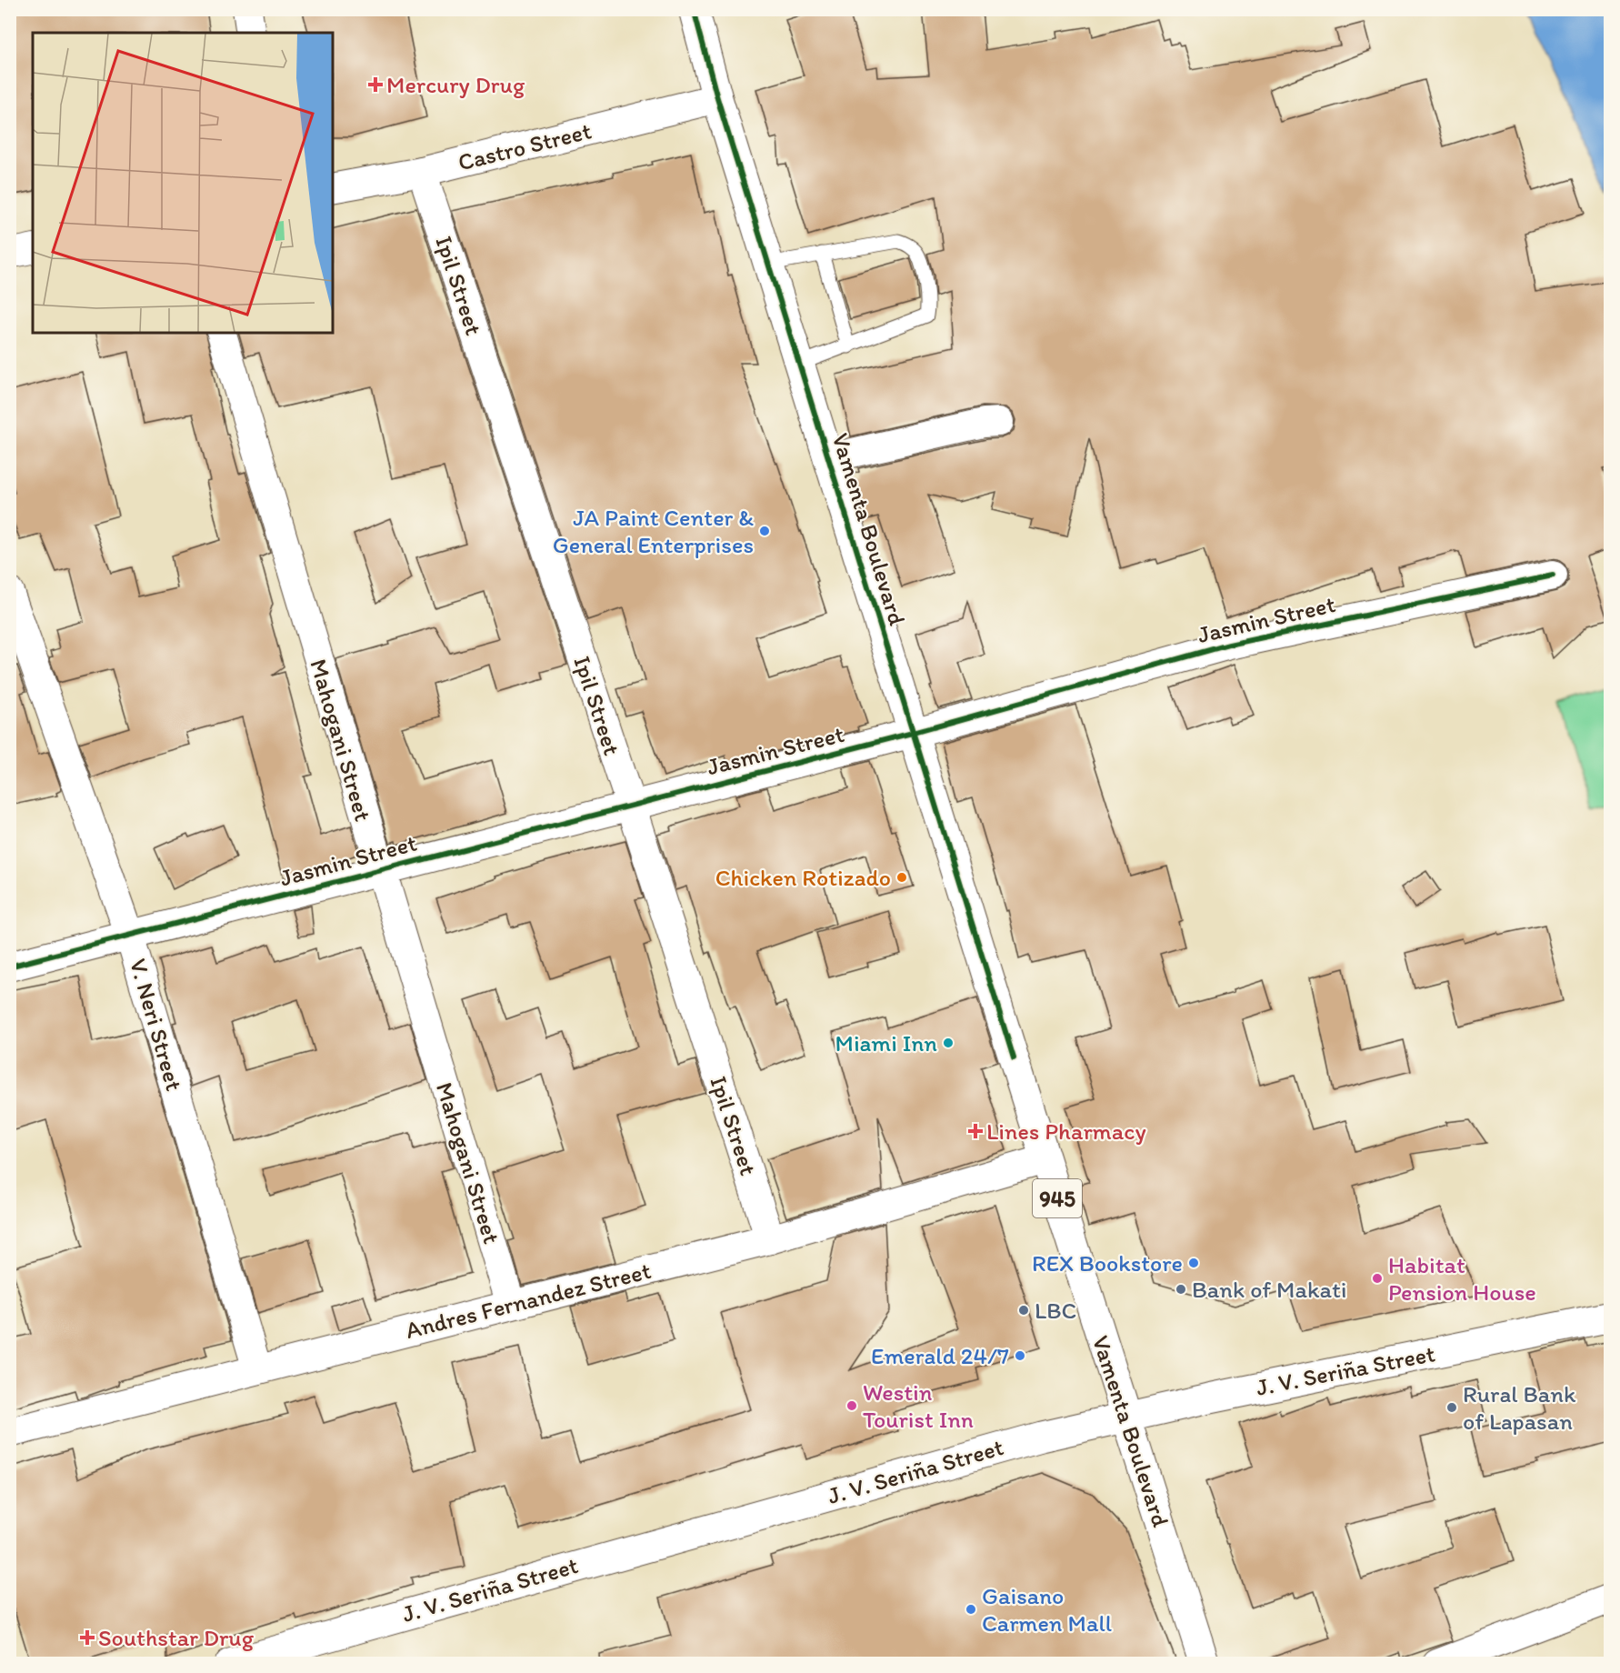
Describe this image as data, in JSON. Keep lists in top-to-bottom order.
{
  "streets": {
    "main road": ["Vamenta Boulevard", "945", "J. V. Seriña Street"],
    "street": [
      "Castro Street",
      "Ipil Street",
      "Jasmin Street",
      "Mahogani Street",
      "V. Neri Street",
      "Andres Fernandez Street"
    ]
  },
  "crossings": [
    ["Castro Street", "Ipil Street"],
    ["Castro Street", "Vamenta Boulevard"],
    ["Ipil Street", "Jasmin Street"],
    ["Ipil Street", "Andres Fernandez Street"],
    ["Vamenta Boulevard", "Jasmin Street"],
    ["Vamenta Boulevard", "Andres Fernandez Street"],
    ["Vamenta Boulevard", "J. V. Seriña Street"],
    ["Jasmin Street", "Mahogani Street"],
    ["Jasmin Street", "V. Neri Street"],
    ["Mahogani Street", "Andres Fernandez Street"],
    ["V. Neri Street", "Andres Fernandez Street"]
  ],
  "places": {
    "health": ["Mercury Drug", "Lines Pharmacy", "Southstar Drug"],
    "other": [
      "JA Paint Center & General Enterprises",
      "Chicken Rotizado",
      "Miami Inn",
      "REX Bookstore",
      "Habitat Pension House",
      "Bank of Makati",
      "LBC",
      "Emerald 24/7",
      "Westin Tourist Inn",
      "Rural Bank of Lapasan",
      "Gaisano Carmen Mall"
    ]
  }
}
